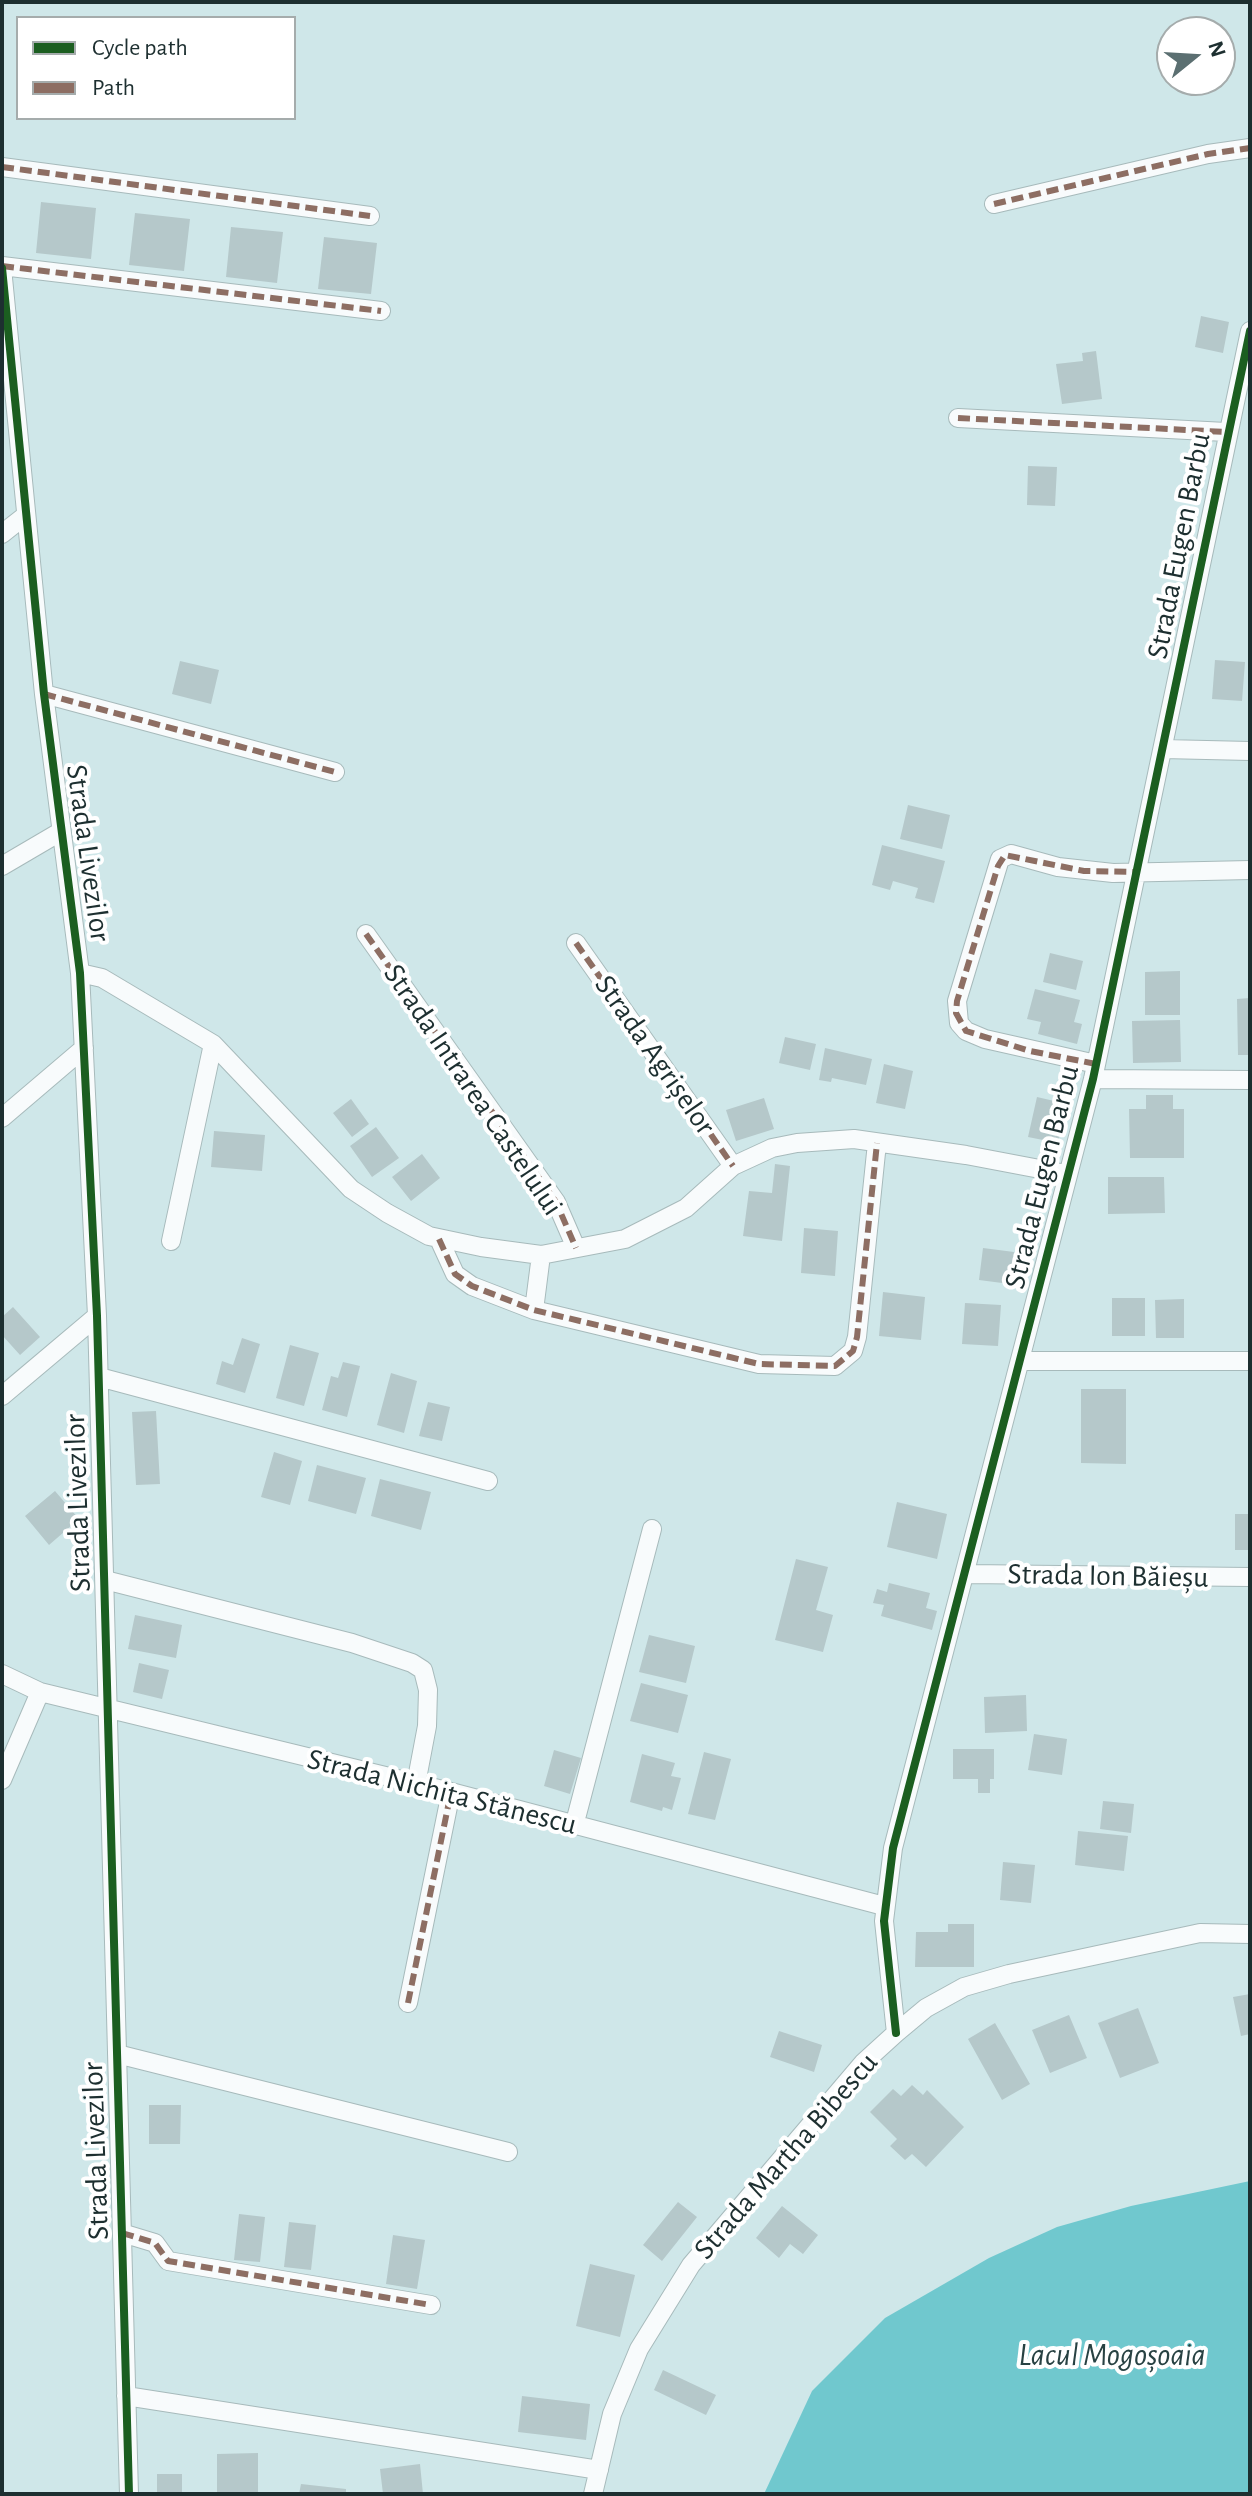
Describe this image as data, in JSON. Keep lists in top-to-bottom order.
{
  "streets": {
    "street": [
      "Strada Eugen Barbu",
      "Strada Livezilor",
      "Strada Agrișelor",
      "Strada Intrarea Castelului",
      "Strada Ion Băieșu",
      "Strada Nichita Stănescu",
      "Strada Martha Bibescu"
    ]
  },
  "crossings": [
    ["Strada Eugen Barbu", "Strada Ion Băieșu"],
    ["Strada Eugen Barbu", "Strada Nichita Stănescu"],
    ["Strada Eugen Barbu", "Strada Martha Bibescu"],
    ["Strada Livezilor", "Strada Nichita Stănescu"]
  ],
  "water": ["Lacul Mogoșoaia"],
  "legend": ["Cycle path", "Path"],
  "north": "right"
}
